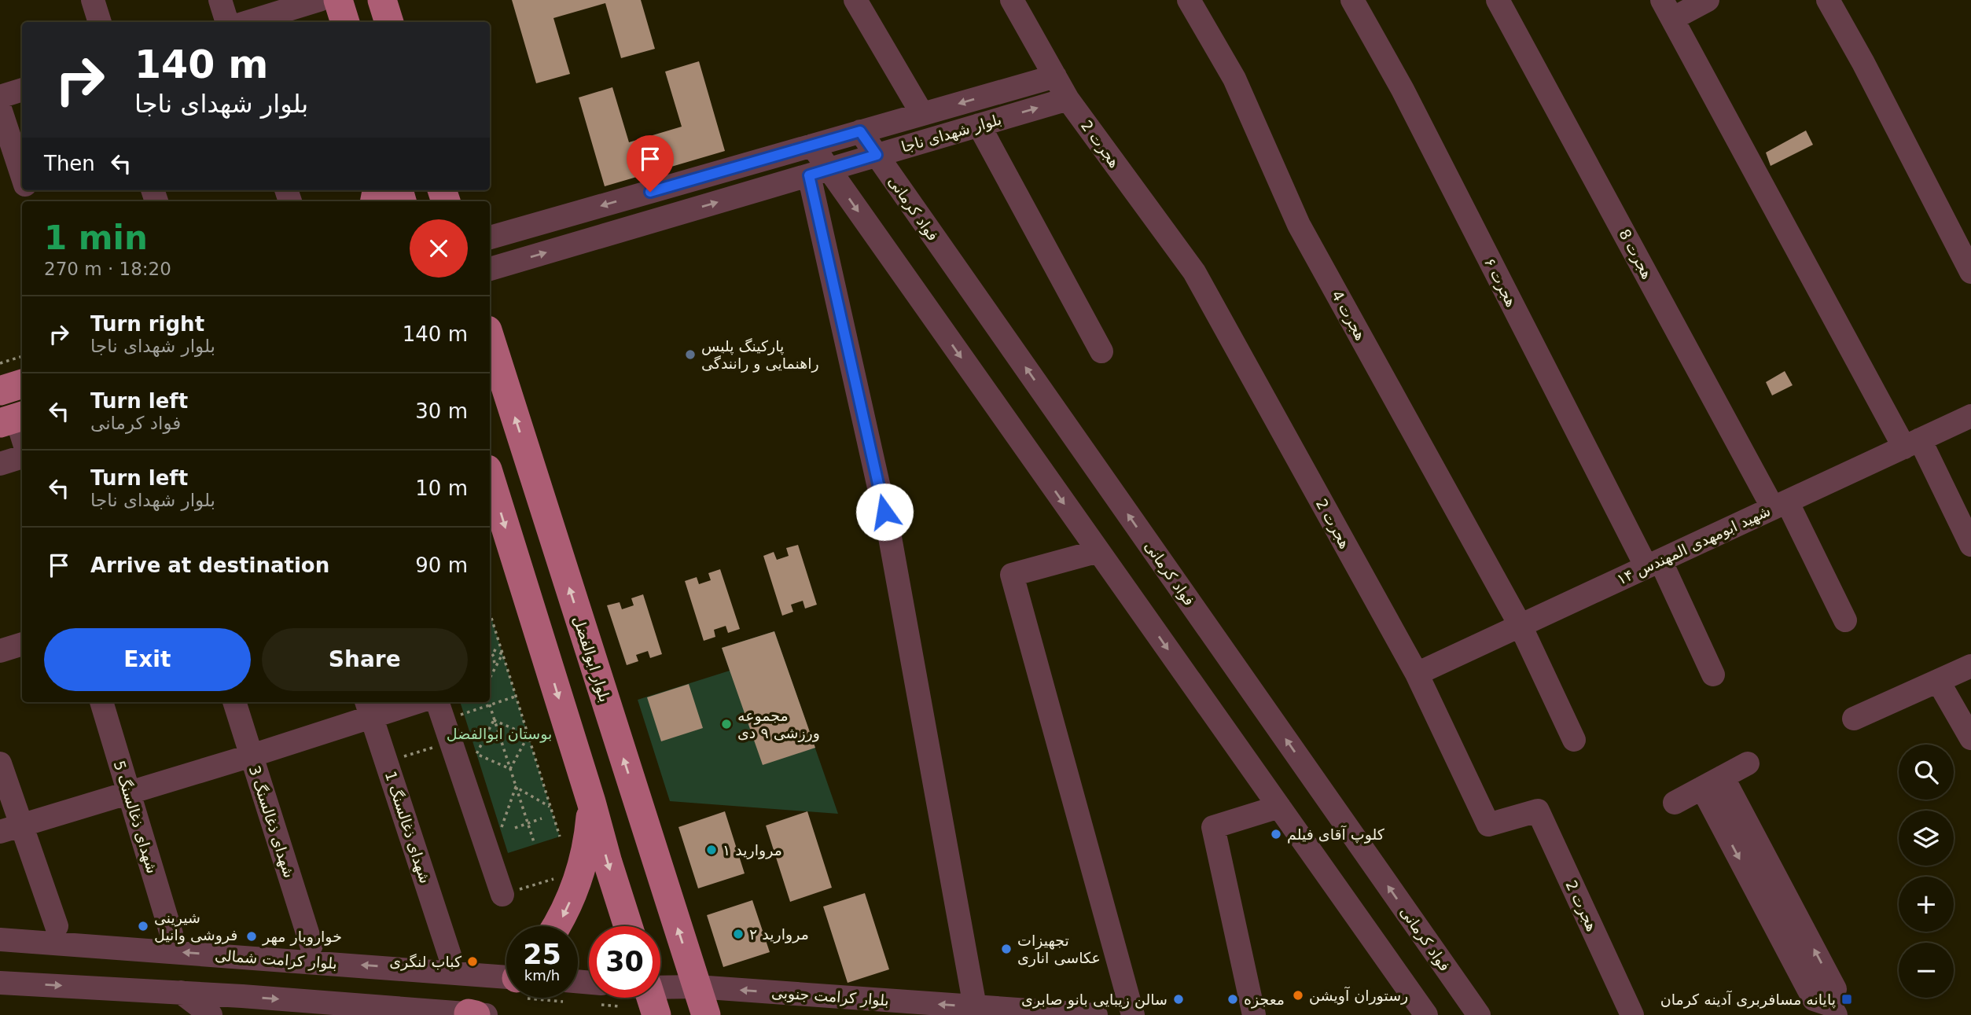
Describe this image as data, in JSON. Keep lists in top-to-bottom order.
{
  "streets": {
    "main road": ["بلوار ابوالفضل"],
    "street": [
      "بلوار شهدای ناجا",
      "هجرت 2",
      "فواد کرمانی",
      "هجرت 8",
      "هجرت ۶",
      "هجرت 4",
      "شهید ابومهدی المهندس ۱۴",
      "شهدای ذغالسنگ 5",
      "شهدای ذغالسنگ 3",
      "شهدای ذغالسنگ 1",
      "بلوار کرامت شمالی",
      "بلوار کرامت جنوبی"
    ]
  },
  "crossings": [
    ["بلوار شهدای ناجا", "هجرت 2"],
    ["بلوار شهدای ناجا", "فواد کرمانی"],
    ["هجرت 2", "شهید ابومهدی المهندس ۱۴"],
    ["هجرت 8", "شهید ابومهدی المهندس ۱۴"],
    ["هجرت ۶", "شهید ابومهدی المهندس ۱۴"],
    ["هجرت 4", "شهید ابومهدی المهندس ۱۴"],
    ["بلوار ابوالفضل", "بلوار کرامت جنوبی"]
  ],
  "one_way": ["بلوار کرامت جنوبی"],
  "parks": ["بوستان ابوالفضل"],
  "places": {
    "other": [
      "پارکینگ پلیس راهنمایی و رانندگی",
      "مجموعه ورزشی ۹ دی",
      "کلوپ آقای فیلم",
      "مروارید ۱",
      "شیرینی فروشی وانیل",
      "مروارید ۲",
      "خواروبار مهر",
      "تجهیزات عکاسی اناری",
      "کباب لنگری",
      "رستوران آویشن",
      "سالن زیبایی بانو صابری",
      "معجزه"
    ],
    "transit": ["پایانه مسافربری آدینه کرمان"]
  },
  "page": {
    "turn": ["140 m", "بلوار شهدای ناجا"],
    "then": "Then",
    "heading": ["1 min", "270 m · 18:20"],
    "list": [
      {
        "name": "Turn right",
        "note": "بلوار شهدای ناجا",
        "value": "140 m"
      },
      {
        "name": "Turn left",
        "note": "فواد کرمانی",
        "value": "30 m"
      },
      {
        "name": "Turn left",
        "note": "بلوار شهدای ناجا",
        "value": "10 m"
      },
      {
        "name": "Arrive at destination",
        "value": "90 m"
      }
    ],
    "buttons": ["Exit", "Share"],
    "map_buttons": ["+", "−"],
    "speed": "25 km/h",
    "limit": "30"
  }
}
